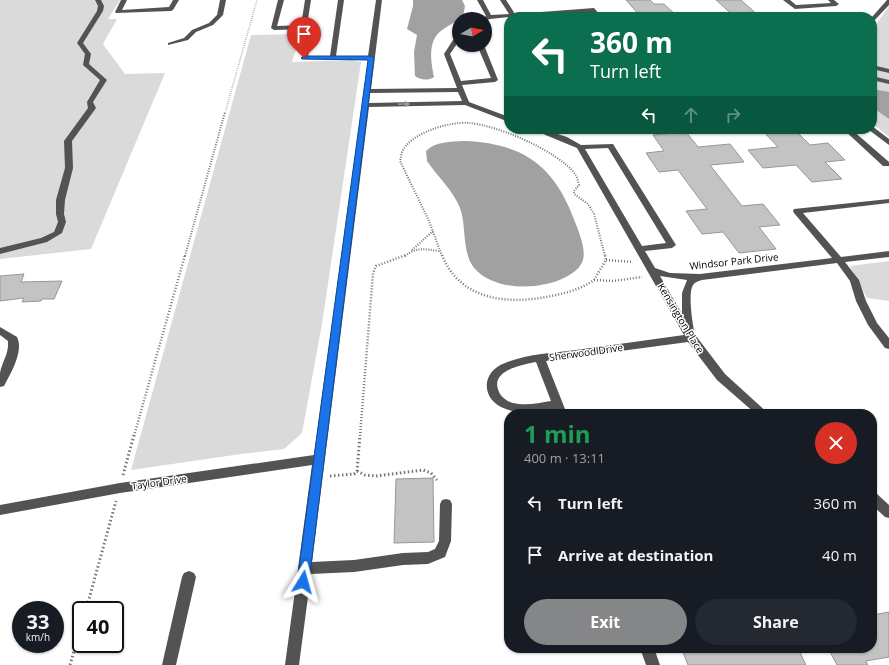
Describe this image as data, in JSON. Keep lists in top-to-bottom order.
{
  "streets": {
    "street": [
      "Windsor Park Drive",
      "Kensington Place",
      "Sherwood Drive",
      "Taylor Drive"
    ]
  },
  "crossings": [
    ["Windsor Park Drive", "Kensington Place"],
    ["Kensington Place", "Sherwood Drive"]
  ],
  "north": "right",
  "page": {
    "turn": ["360 m", "Turn left"],
    "heading": ["1 min", "400 m · 13:11"],
    "list": [
      {
        "name": "Turn left",
        "value": "360 m"
      },
      {
        "name": "Arrive at destination",
        "value": "40 m"
      }
    ],
    "buttons": ["Exit", "Share"],
    "speed": "33 km/h",
    "limit": "40"
  }
}
